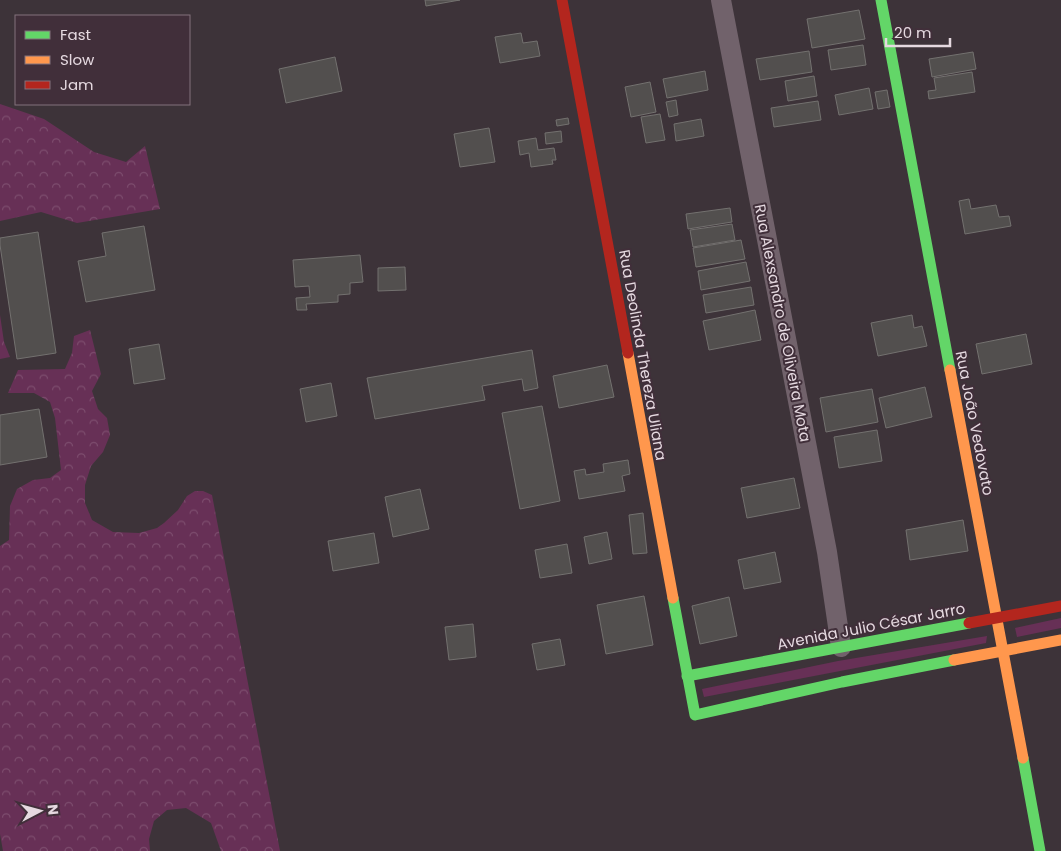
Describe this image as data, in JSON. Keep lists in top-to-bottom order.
{
  "streets": {
    "street": [
      "Rua Alexsandro de Oliveira Mota",
      "Rua Deolinda Thereza Uliana",
      "Rua João Vedovato",
      "Avenida Julio César Jarro"
    ]
  },
  "crossings": [
    ["Rua Alexsandro de Oliveira Mota", "Avenida Julio César Jarro"],
    ["Rua Deolinda Thereza Uliana", "Rua João Vedovato"],
    ["Rua Deolinda Thereza Uliana", "Avenida Julio César Jarro"],
    ["Rua João Vedovato", "Avenida Julio César Jarro"]
  ],
  "legend": ["Fast", "Slow", "Jam"],
  "scale_bar": "20 m",
  "north": "right"
}
